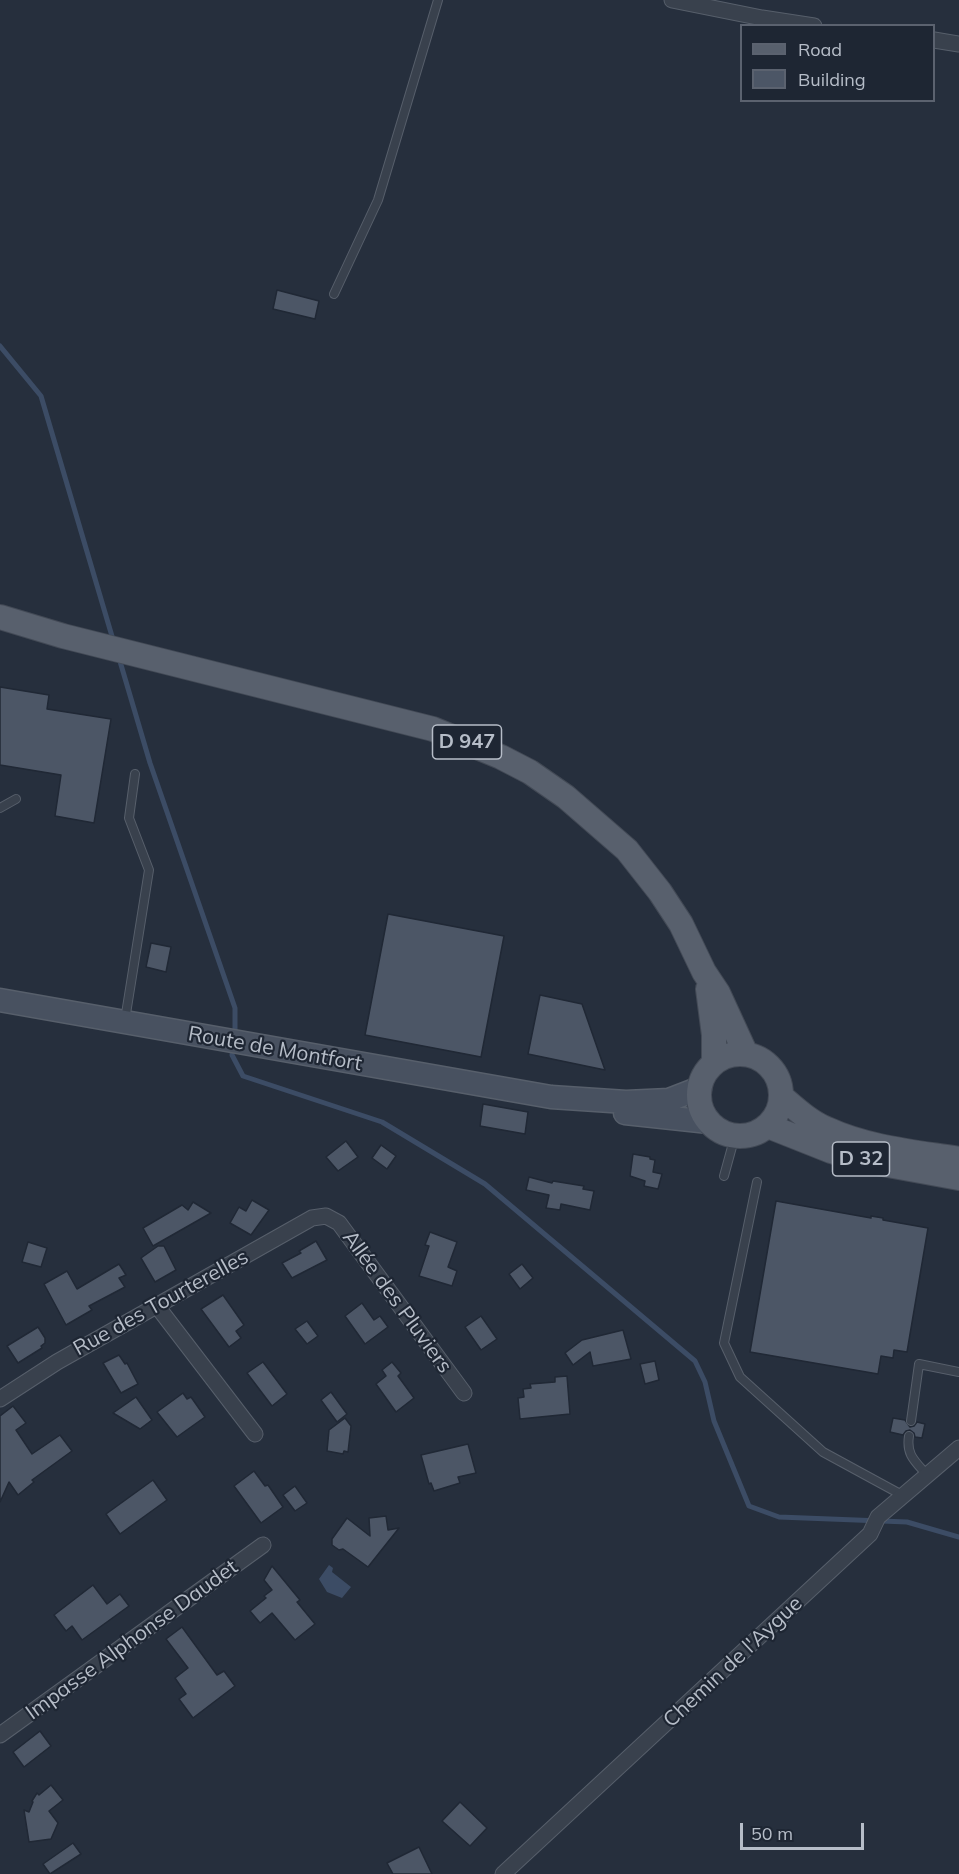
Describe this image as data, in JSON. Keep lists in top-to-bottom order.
{
  "streets": {
    "main road": ["D 947", "Route de Montfort", "D 32"],
    "street": [
      "Allée des Pluviers",
      "Rue des Tourterelles",
      "Impasse Alphonse Daudet",
      "Chemin de l'Aygue"
    ]
  },
  "crossings": [
    ["D 947", "Route de Montfort"],
    ["D 947", "D 32"],
    ["Route de Montfort", "D 32"],
    ["Allée des Pluviers", "Rue des Tourterelles"]
  ],
  "legend": ["Road", "Building"],
  "scale_bar": "50 m"
}
